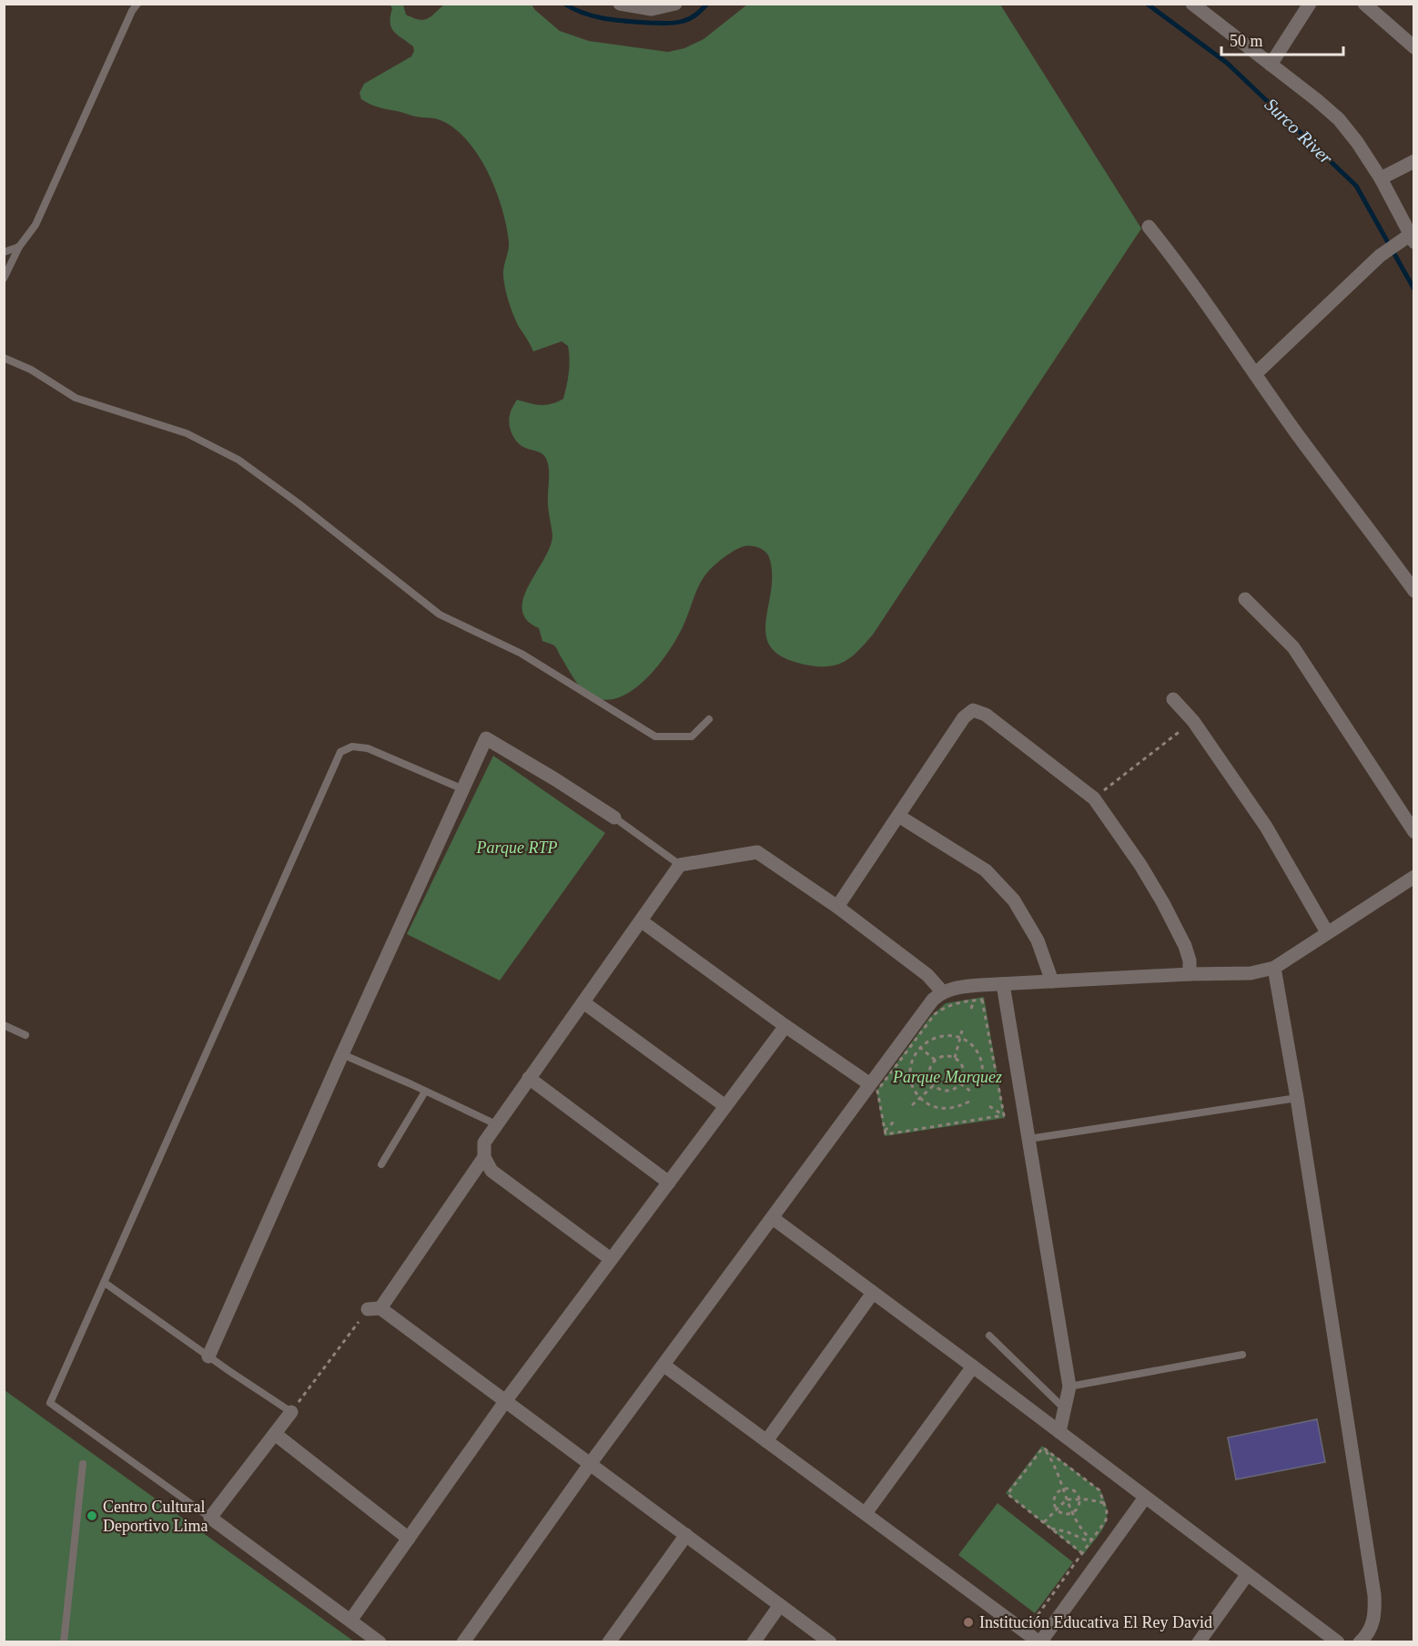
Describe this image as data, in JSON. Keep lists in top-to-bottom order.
{
  "water": ["Surco River"],
  "parks": ["Parque RTP", "Parque Marquez"],
  "places": ["Centro Cultural Deportivo Lima", "Institución Educativa El Rey David"],
  "scale_bar": "50 m"
}
